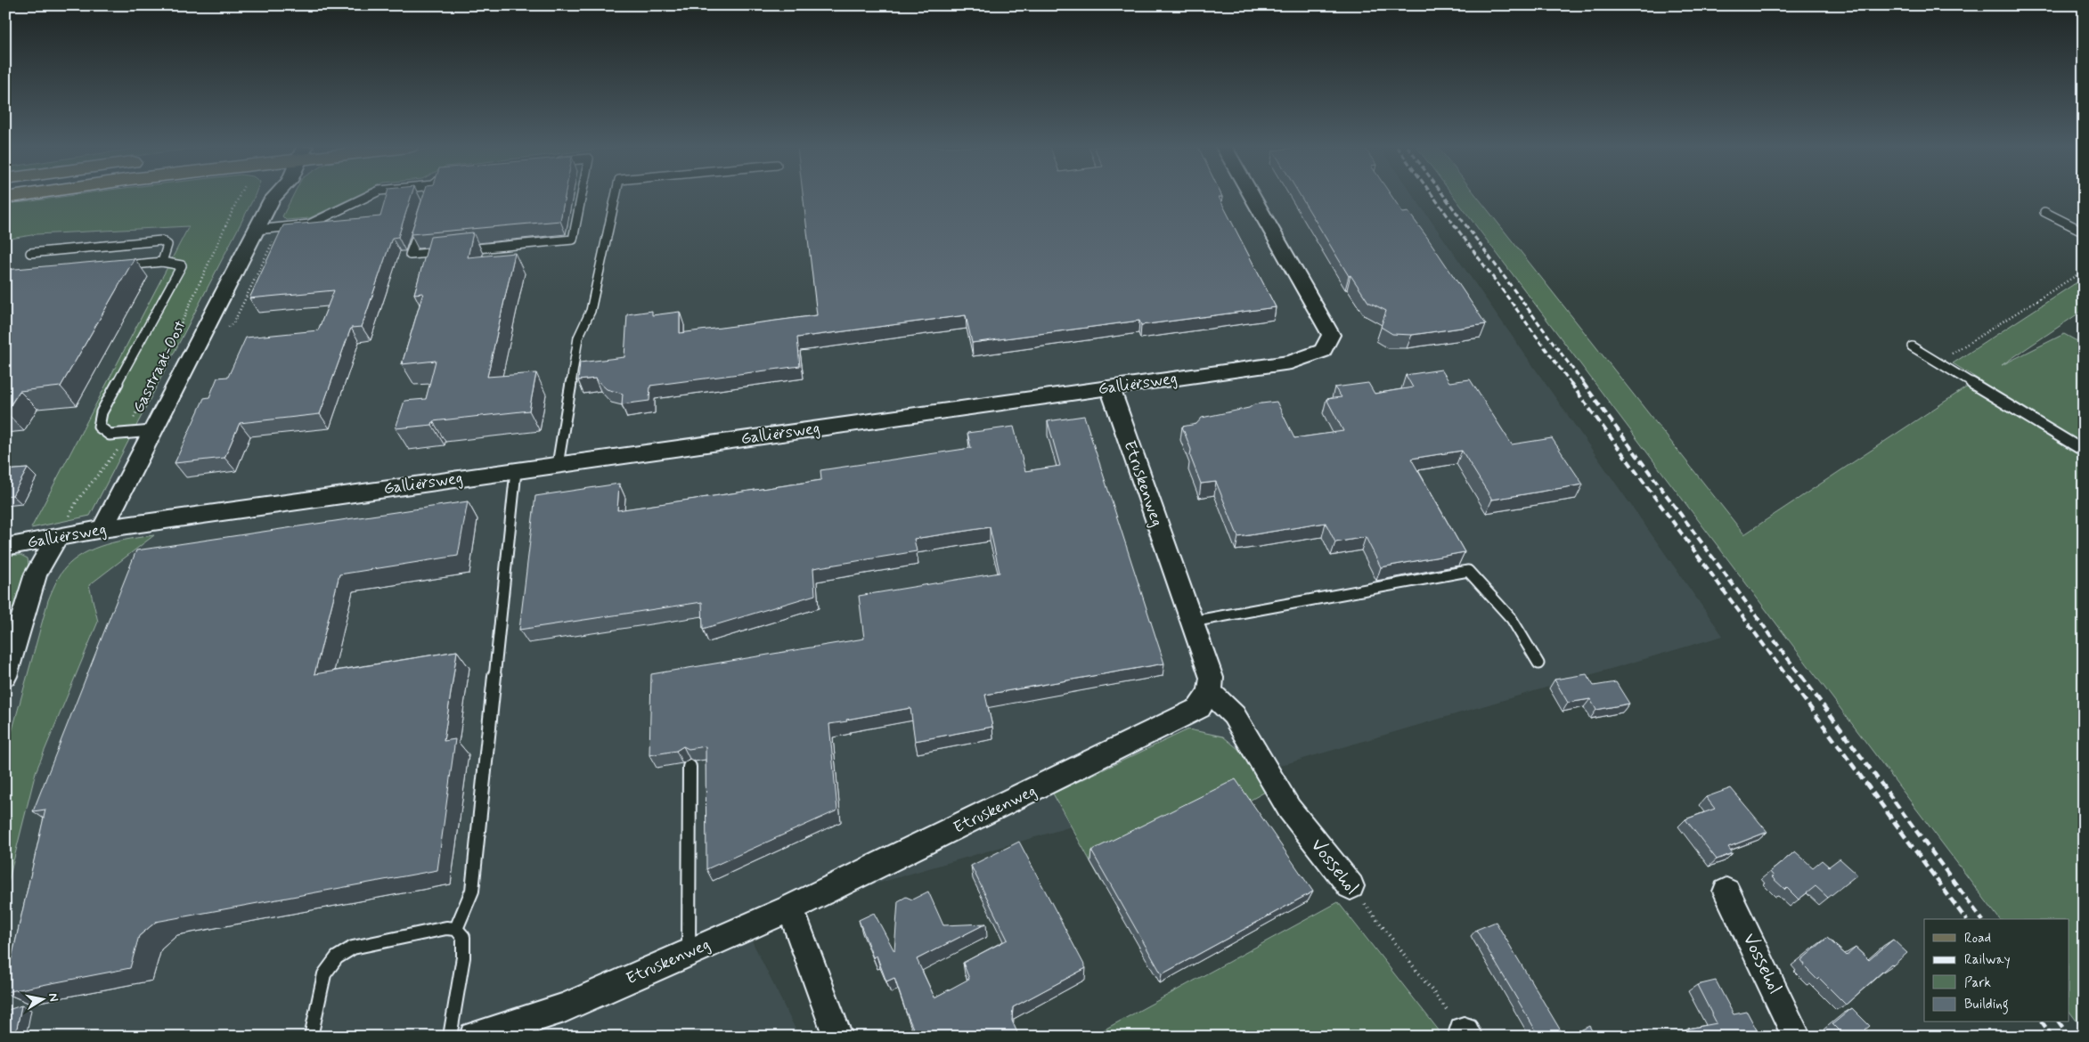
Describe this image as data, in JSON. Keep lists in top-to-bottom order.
{
  "streets": {
    "street": [
      "Gasstraat-Oost",
      "Galliërsweg",
      "Etruskenweg",
      "Vossehol"
    ]
  },
  "crossings": [
    ["Gasstraat-Oost", "Galliërsweg"],
    ["Galliërsweg", "Etruskenweg"],
    ["Etruskenweg", "Vossehol"]
  ],
  "legend": [
    "Road",
    "Railway",
    "Park",
    "Building"
  ],
  "north": "right"
}
